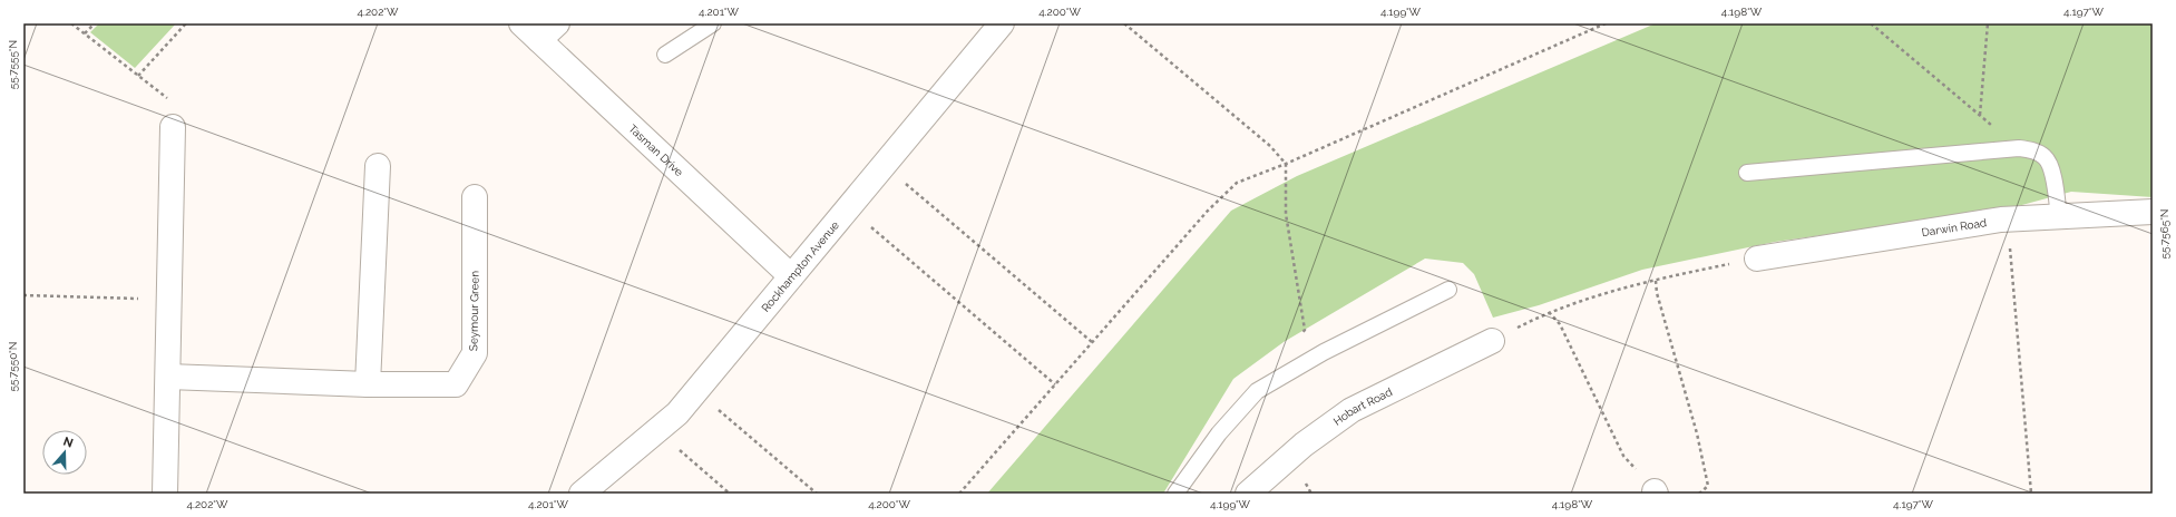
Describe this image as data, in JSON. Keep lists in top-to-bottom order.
{
  "streets": {
    "street": [
      "Tasman Drive",
      "Darwin Road",
      "Rockhampton Avenue",
      "Seymour Green",
      "Hobart Road"
    ]
  },
  "crossings": [
    ["Tasman Drive", "Rockhampton Avenue"]
  ],
  "north": "top",
  "coordinates": [
    "4.202°W",
    "4.201°W",
    "4.200°W",
    "4.199°W",
    "4.198°W",
    "4.197°W",
    "55.7555°N",
    "55.7565°N",
    "55.7550°N"
  ]
}
